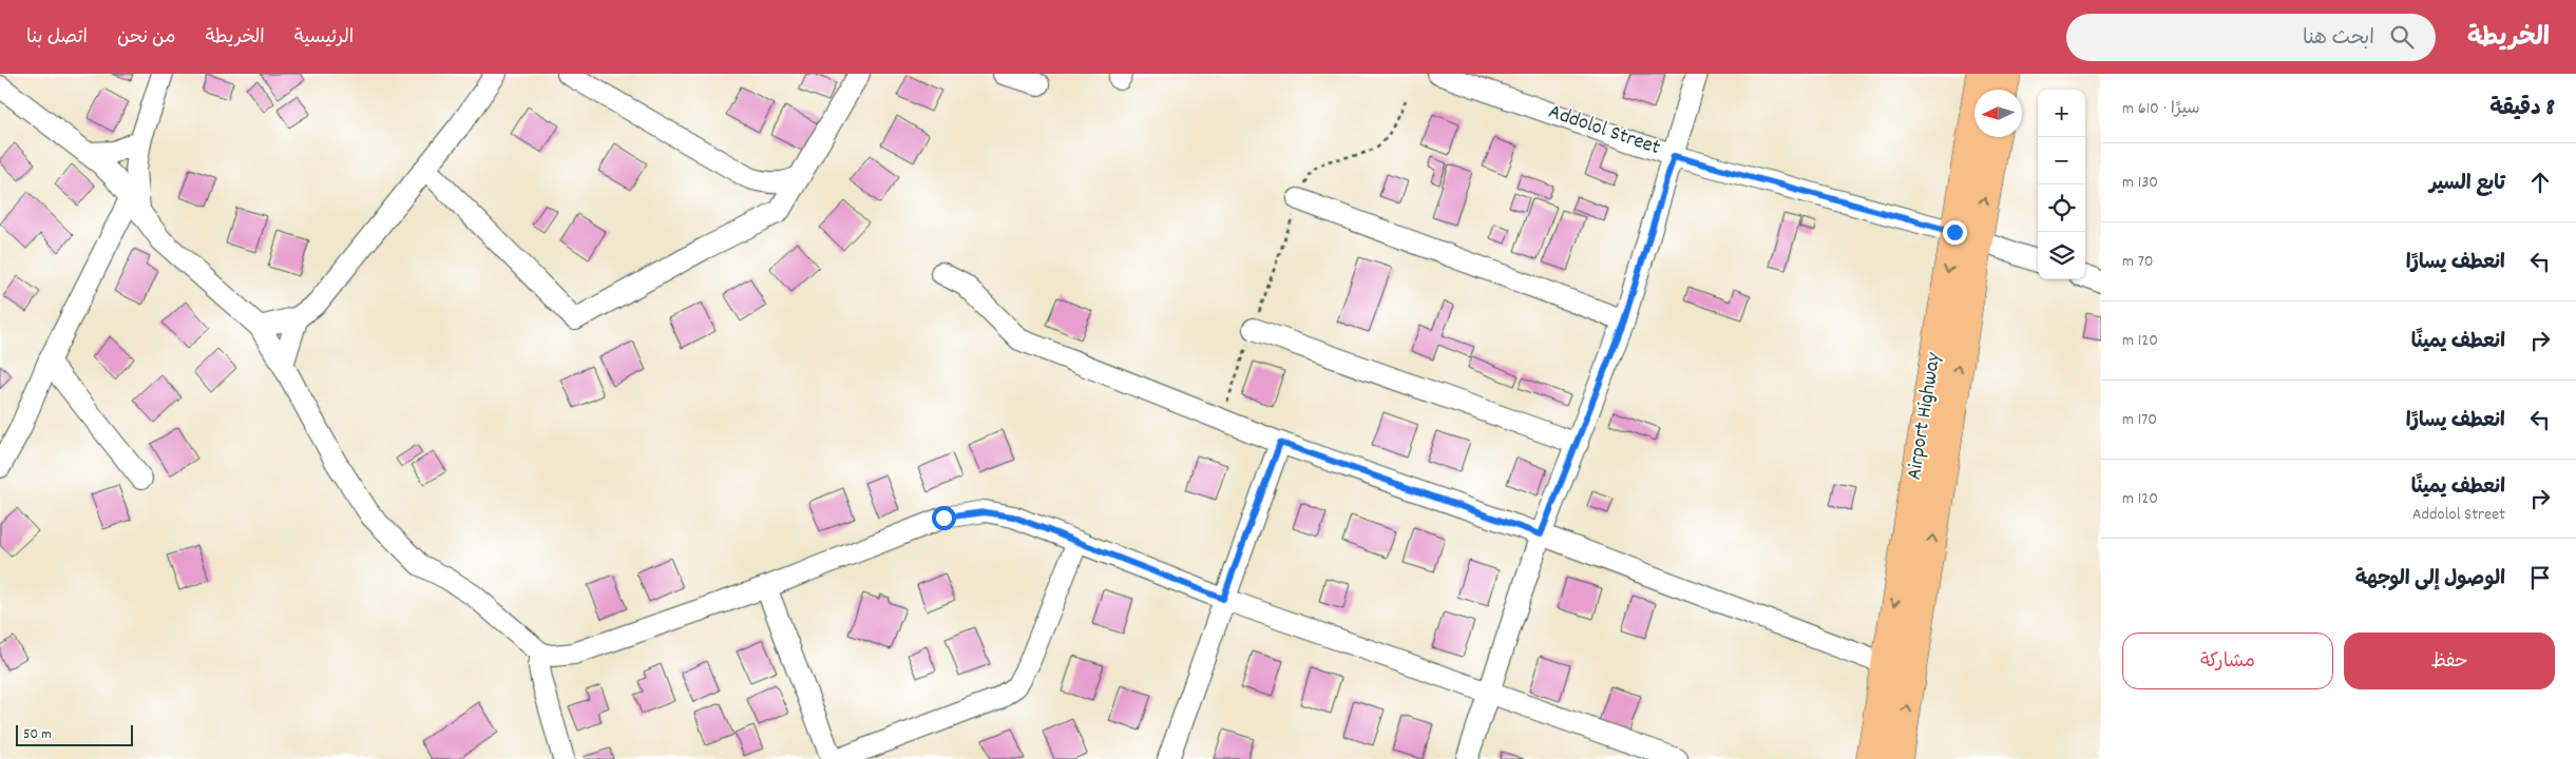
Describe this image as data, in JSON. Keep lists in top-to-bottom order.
{
  "streets": {
    "highway": ["Airport Highway"],
    "street": ["Addolol Street"]
  },
  "crossings": [
    ["Addolol Street", "Airport Highway"]
  ],
  "scale_bar": "50 m",
  "north": "left",
  "page": {
    "header": "الخريطة",
    "search": "ابحث هنا",
    "nav": [
      "الرئيسية",
      "الخريطة",
      "من نحن",
      "اتصل بنا"
    ],
    "heading": ["8 دقيقة", "سيرًا · 610 m"],
    "map_buttons": ["+", "−"],
    "list": [
      ["تابع السير", "130 m"],
      ["انعطف يسارًا", "70 m"],
      ["انعطف يمينًا", "120 m"],
      ["انعطف يسارًا", "170 m"],
      ["انعطف يمينًا", "Addolol Street", "120 m"],
      "الوصول إلى الوجهة"
    ],
    "buttons": ["حفظ", "مشاركة"],
    "scale": "50 m"
  }
}
